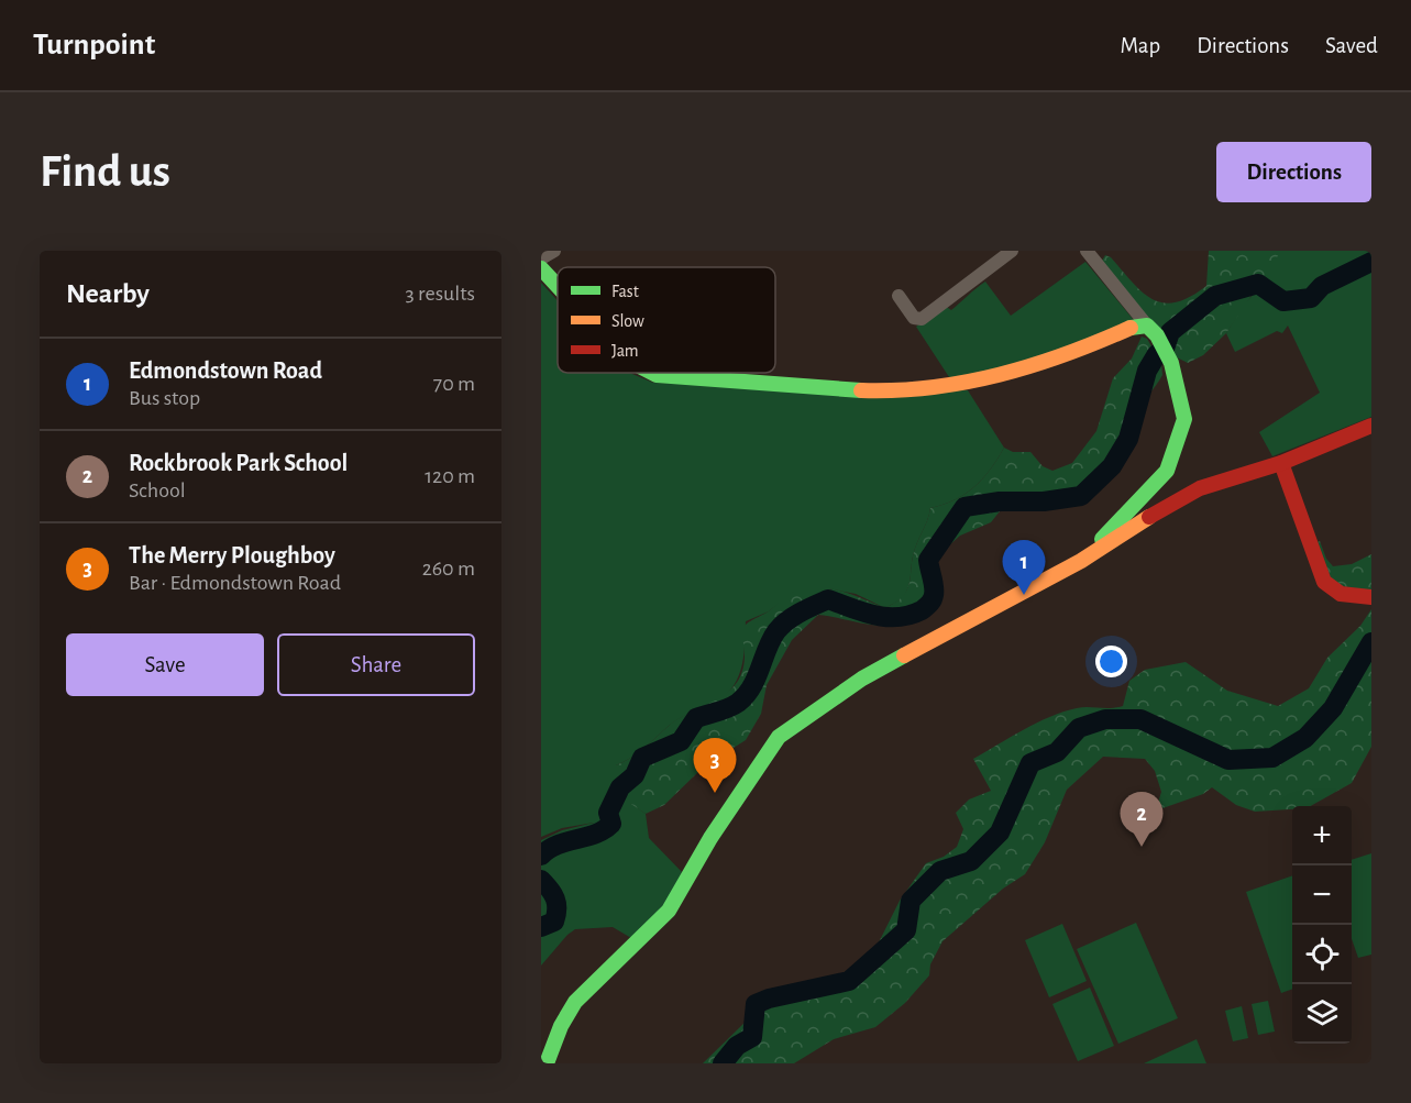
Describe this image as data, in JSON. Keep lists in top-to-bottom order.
{
  "legend": ["Fast", "Slow", "Jam"],
  "page": {
    "header": "Turnpoint",
    "nav": ["Map", "Directions", "Saved"],
    "buttons": [
      "Directions",
      ["Save", "Share"]
    ],
    "title": "Find us",
    "heading": ["Nearby", "3 results"],
    "list": [
      {
        "mark": "1",
        "name": "Edmondstown Road",
        "note": "Bus stop",
        "value": "70 m"
      },
      {
        "mark": "2",
        "name": "Rockbrook Park School",
        "note": "School",
        "value": "120 m"
      },
      {
        "mark": "3",
        "name": "The Merry Ploughboy",
        "note": "Bar · Edmondstown Road",
        "value": "260 m"
      }
    ],
    "pins": ["1", "3", "2"],
    "map_buttons": ["+", "−"]
  }
}
